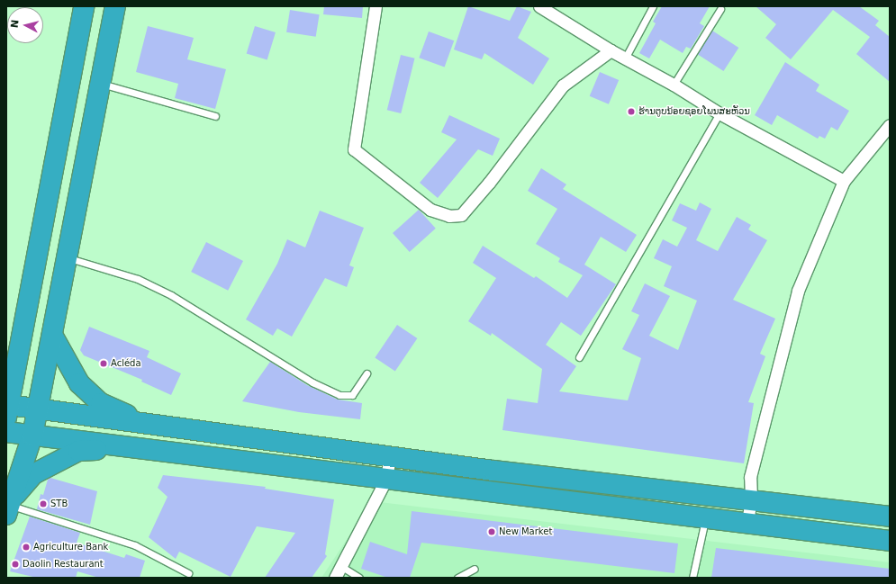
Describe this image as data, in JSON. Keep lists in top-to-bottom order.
{
  "places": [
    "ຮ້ານຕູບນ້ອຍຊອຍໂພນສະຫັວນ",
    "Acléda",
    "STB",
    "New Market",
    "Agriculture Bank",
    "Daolin Restaurant"
  ],
  "north": "left"
}
